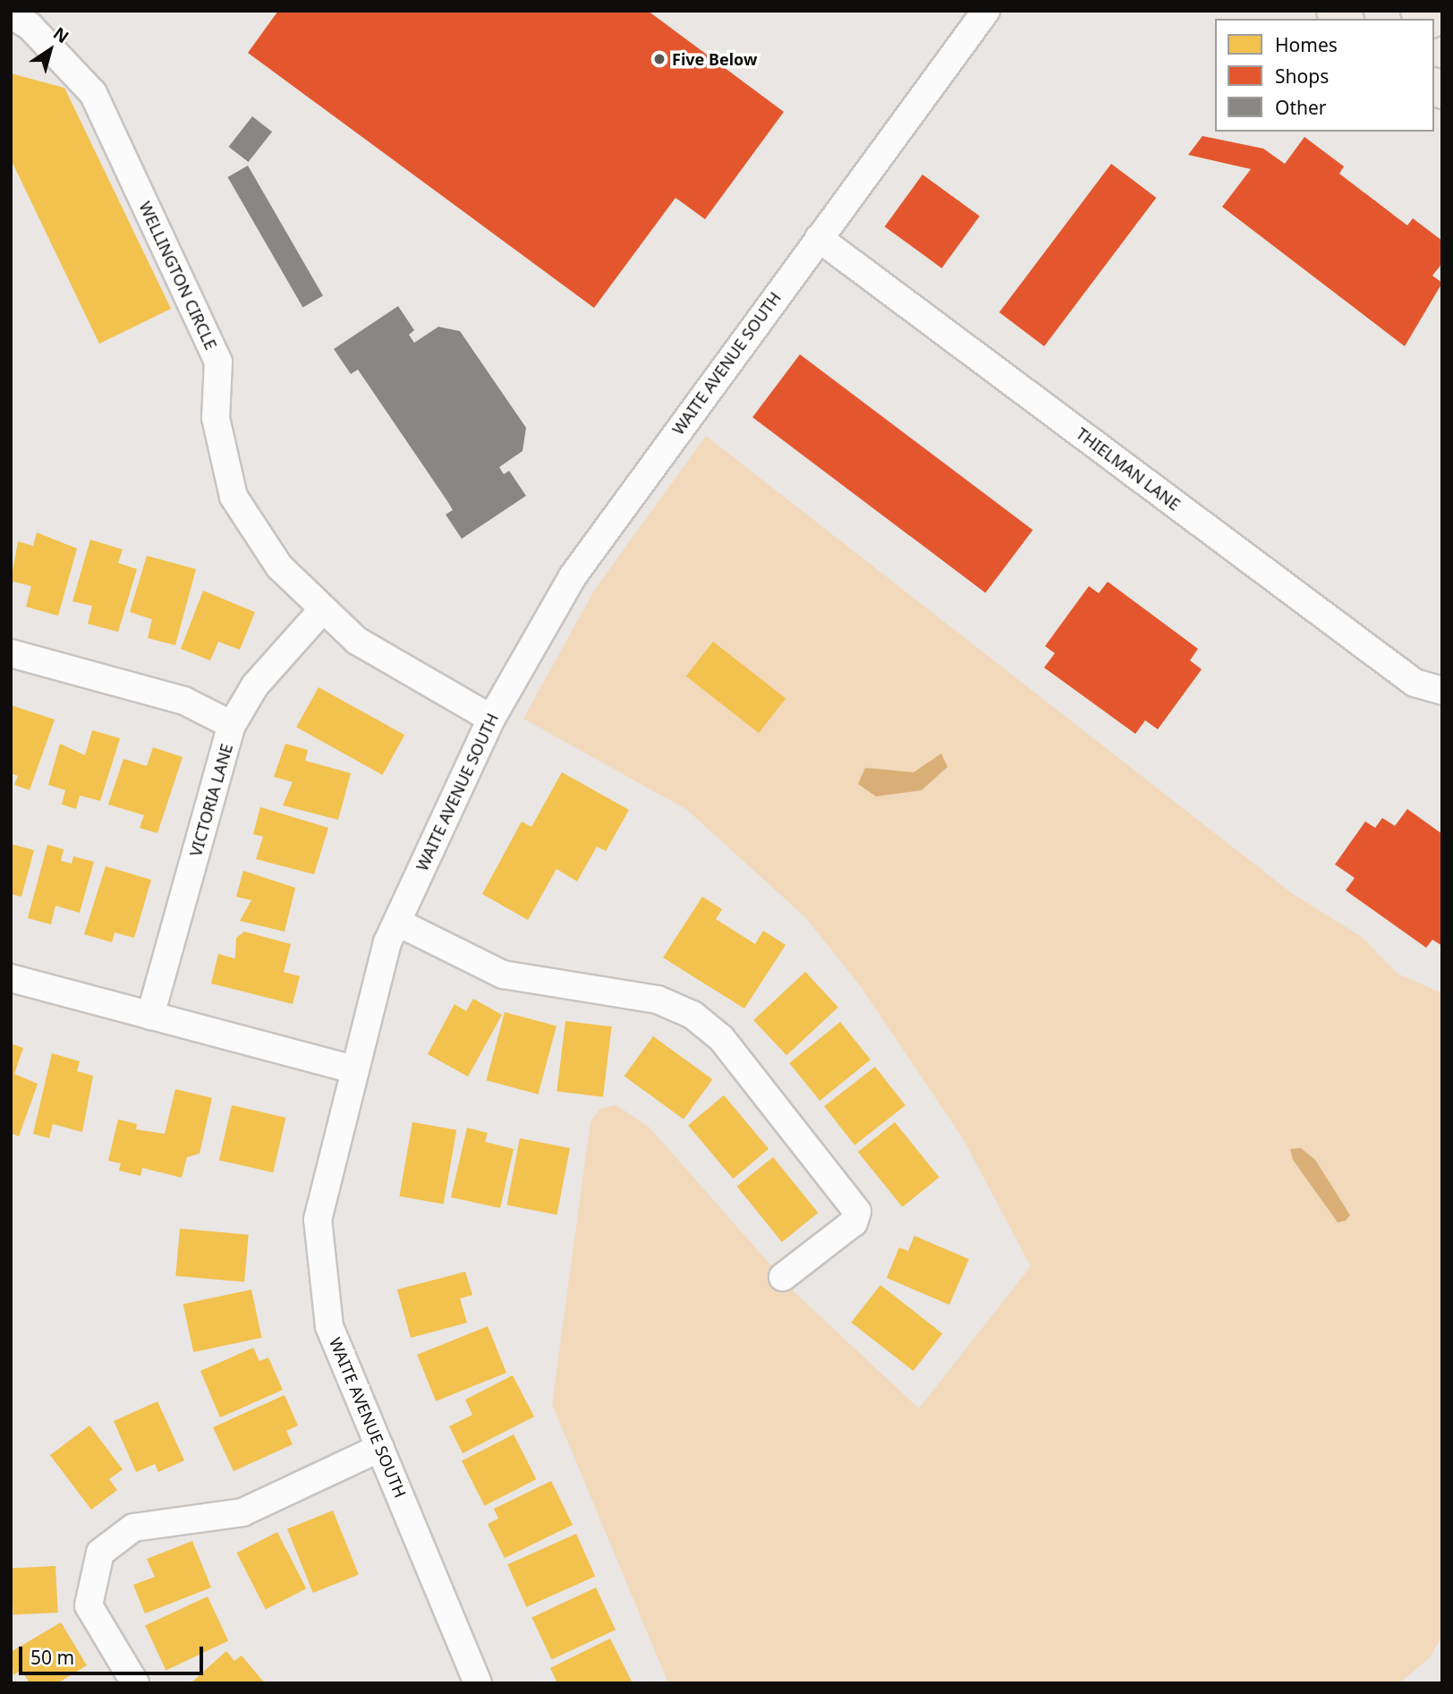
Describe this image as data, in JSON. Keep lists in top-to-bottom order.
{
  "streets": {
    "street": [
      "WELLINGTON CIRCLE",
      "WAITE AVENUE SOUTH",
      "THIELMAN LANE",
      "VICTORIA LANE"
    ]
  },
  "crossings": [
    ["WELLINGTON CIRCLE", "WAITE AVENUE SOUTH"],
    ["WELLINGTON CIRCLE", "VICTORIA LANE"],
    ["WAITE AVENUE SOUTH", "THIELMAN LANE"]
  ],
  "places": ["Five Below"],
  "legend": ["Homes", "Shops", "Other"],
  "scale_bar": "50 m",
  "north": "top right"
}
